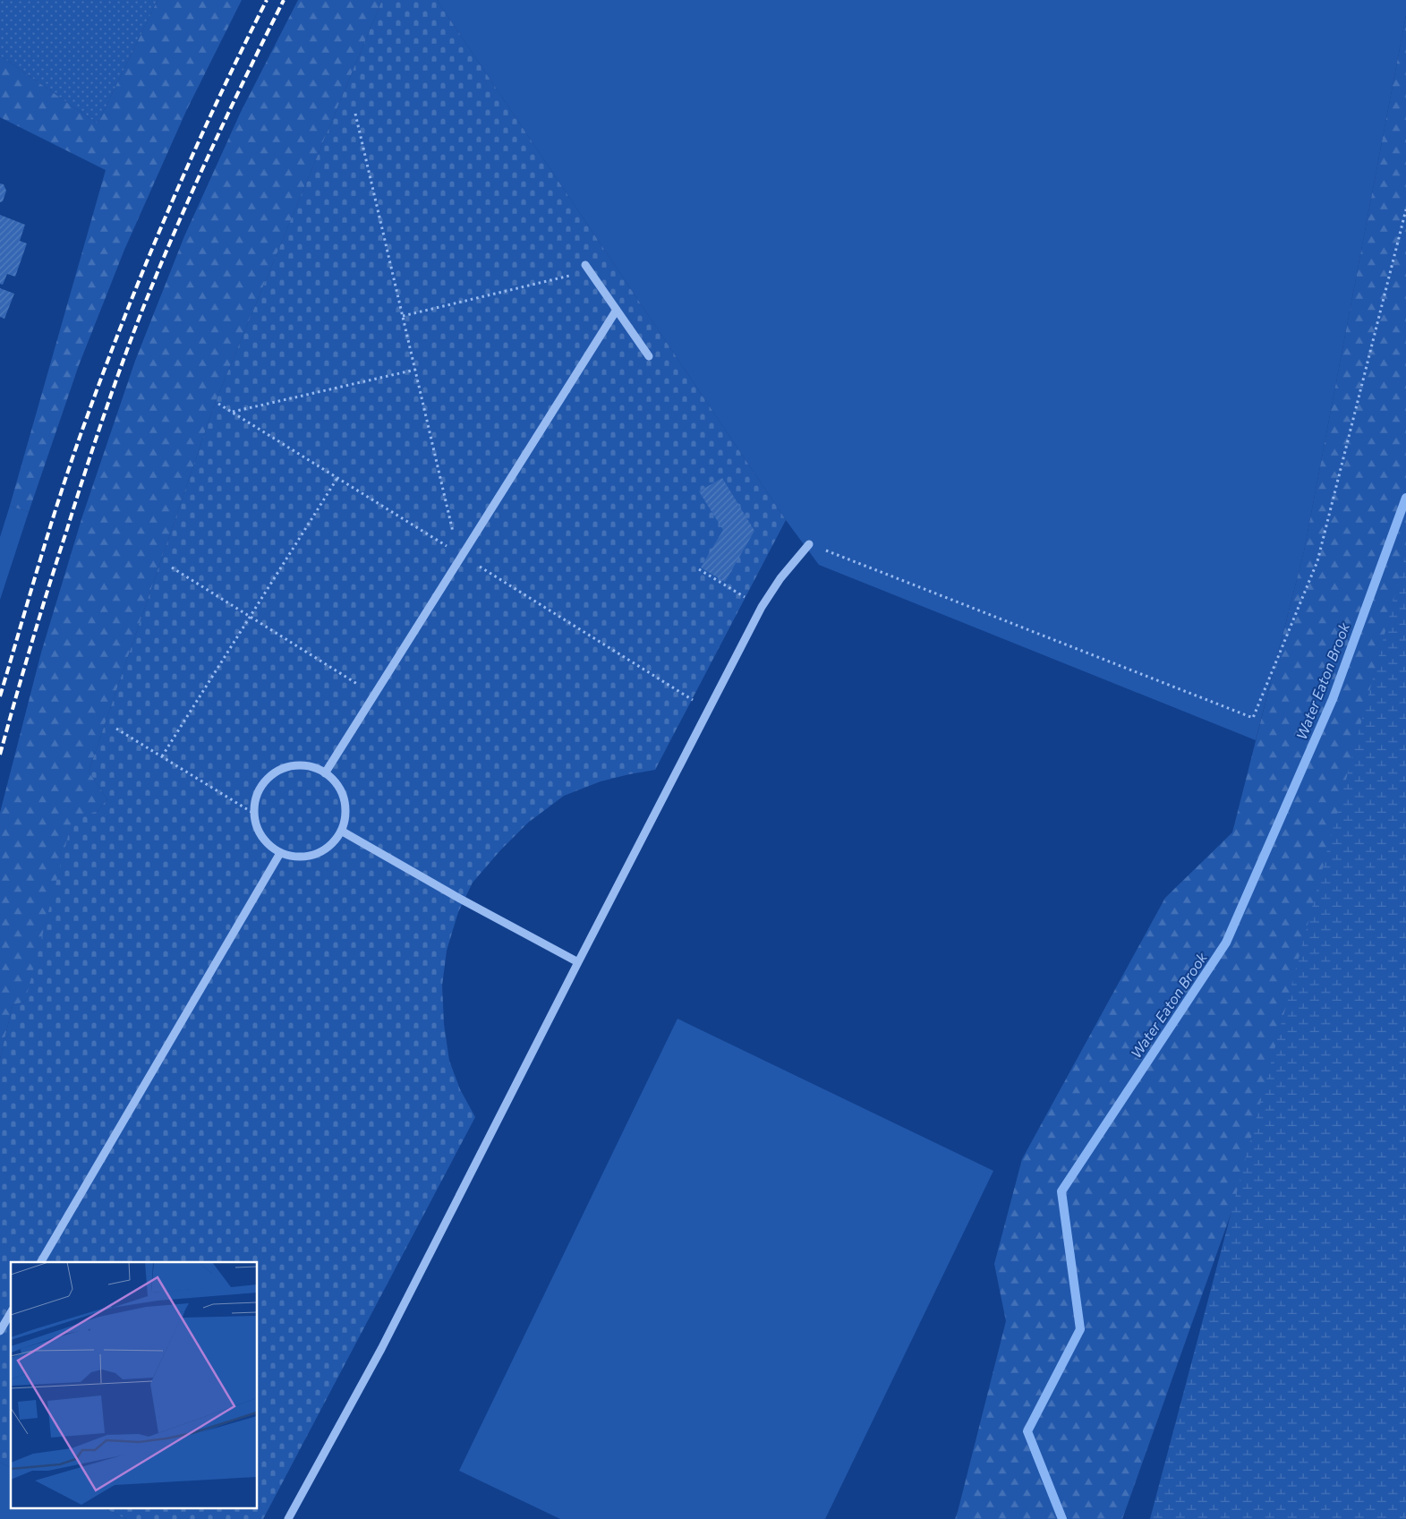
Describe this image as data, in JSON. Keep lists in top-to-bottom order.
{
  "water": ["Water Eaton Brook"]
}
